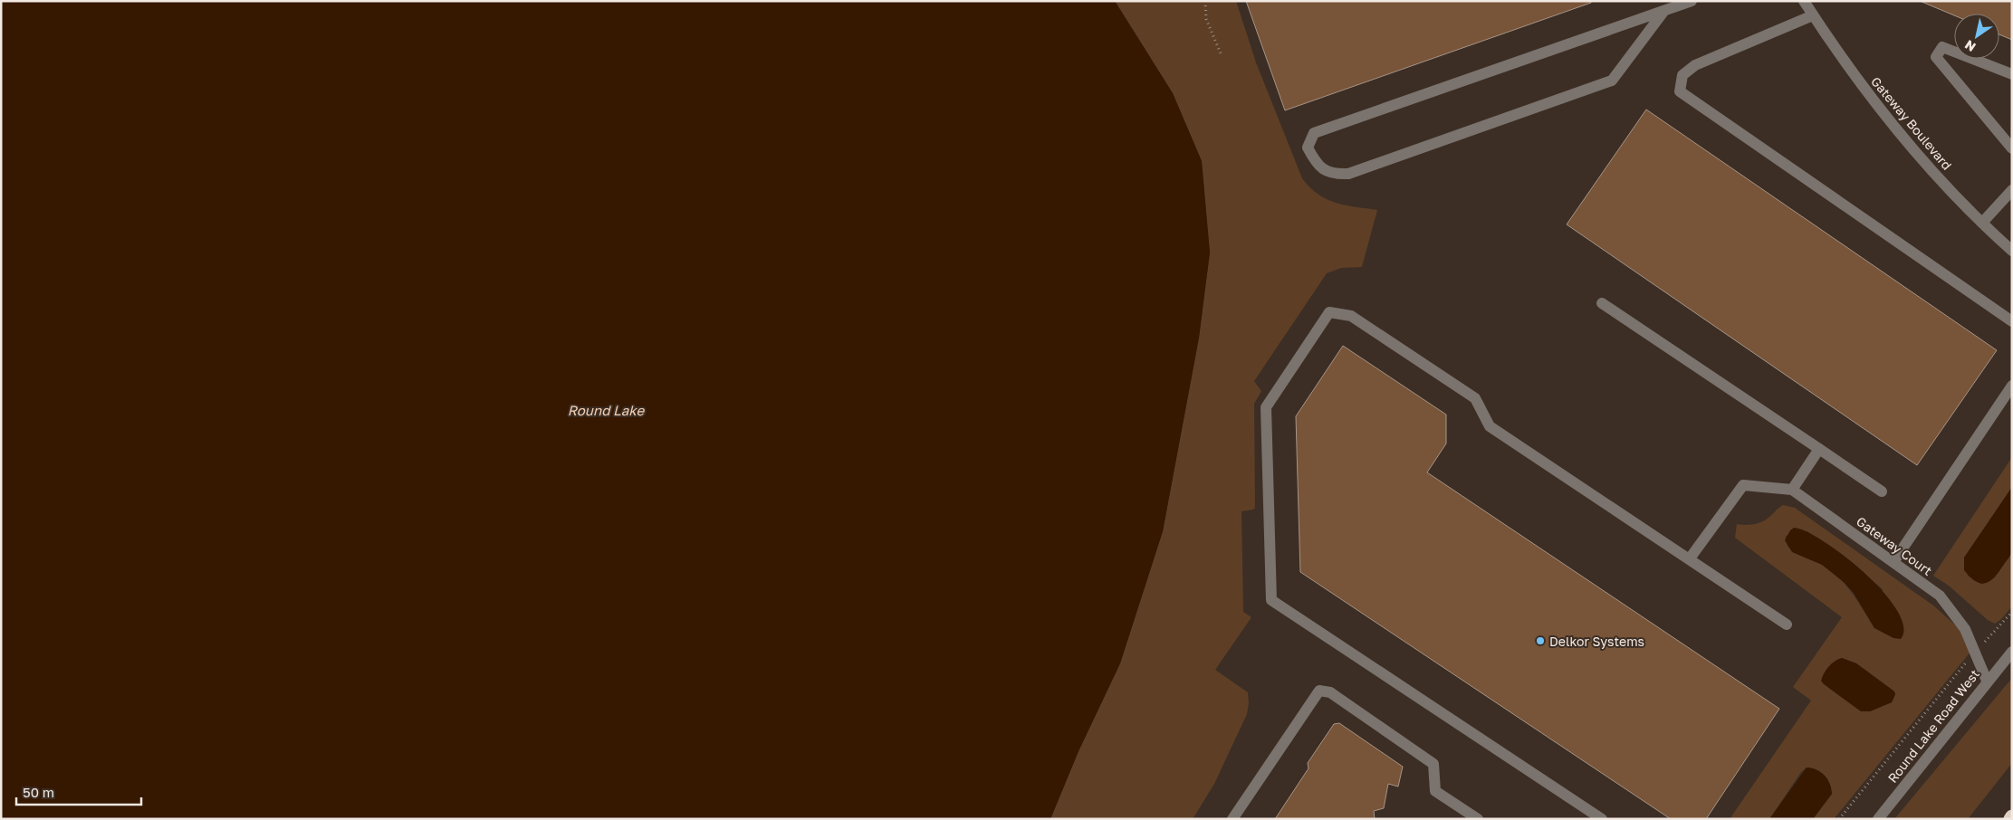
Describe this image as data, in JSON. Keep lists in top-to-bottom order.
{
  "streets": {
    "street": ["Gateway Boulevard", "Gateway Court", "Round Lake Road West"]
  },
  "crossings": [
    ["Gateway Court", "Round Lake Road West"]
  ],
  "water": ["Round Lake"],
  "places": ["Delkor Systems"],
  "scale_bar": "50 m",
  "north": "bottom left"
}
